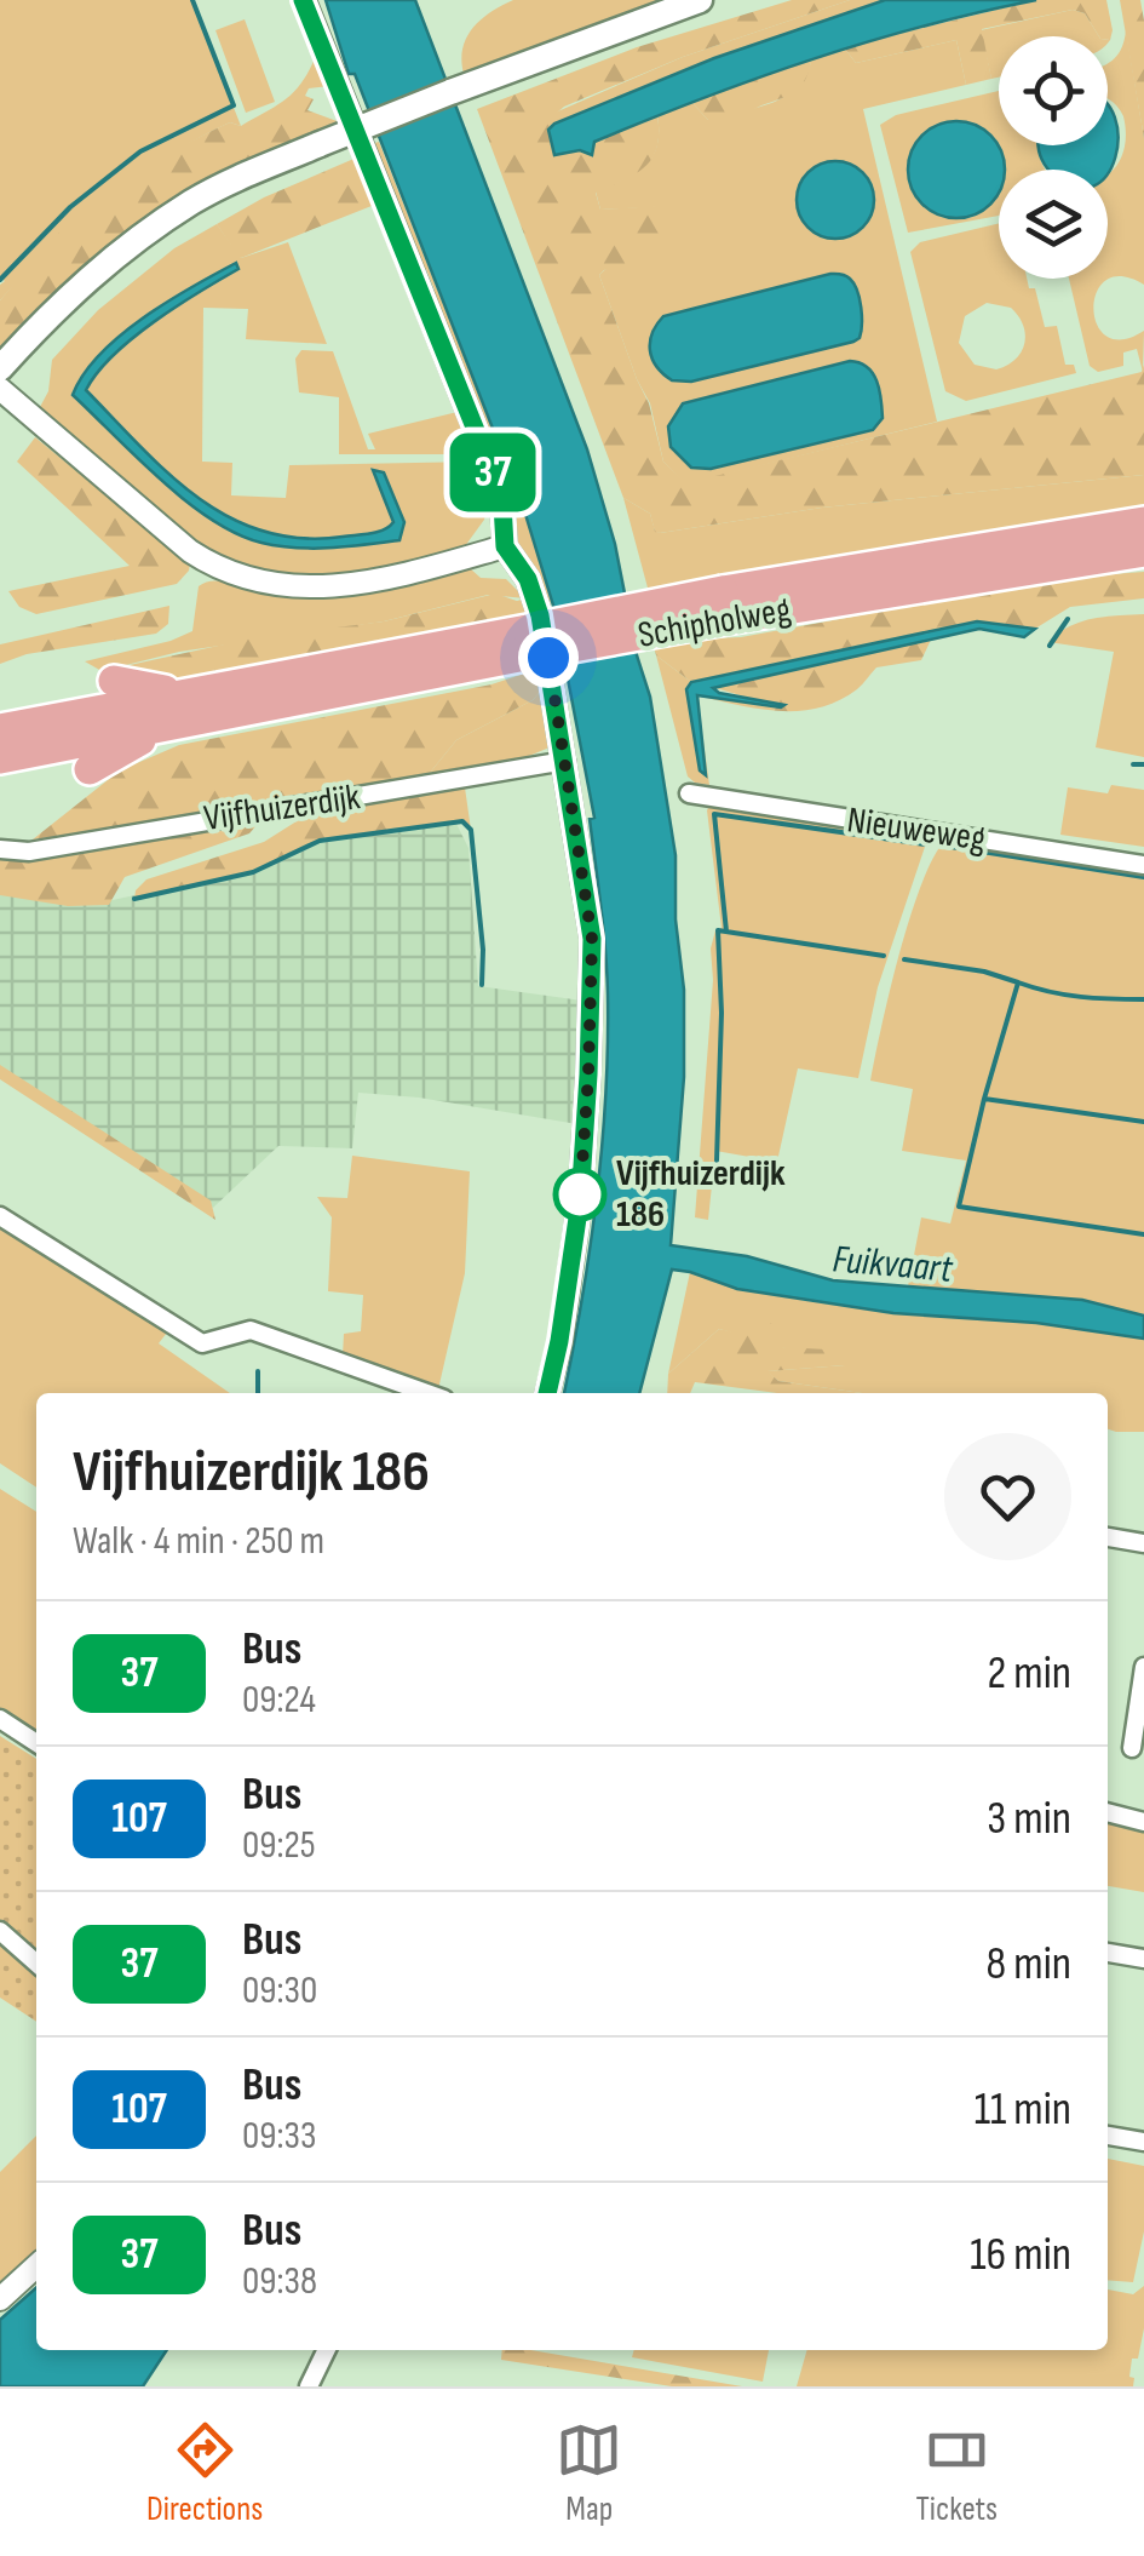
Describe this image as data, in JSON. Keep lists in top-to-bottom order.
{
  "streets": {
    "highway": ["Schipholweg"],
    "street": ["Vijfhuizerdijk", "Nieuweweg"]
  },
  "water": ["Fuikvaart"],
  "places": ["Vijfhuizerdijk 186"],
  "lines": ["bus line 37"],
  "page": {
    "on_map": "37",
    "heading": ["Vijfhuizerdijk 186", "Walk · 4 min · 250 m"],
    "list": [
      {
        "mark": "37",
        "name": "Bus",
        "note": "09:24",
        "value": "2 min"
      },
      {
        "mark": "107",
        "name": "Bus",
        "note": "09:25",
        "value": "3 min"
      },
      {
        "mark": "37",
        "name": "Bus",
        "note": "09:30",
        "value": "8 min"
      },
      {
        "mark": "107",
        "name": "Bus",
        "note": "09:33",
        "value": "11 min"
      },
      {
        "mark": "37",
        "name": "Bus",
        "note": "09:38",
        "value": "16 min"
      }
    ],
    "tabs": ["Directions", "Map", "Tickets"]
  }
}
